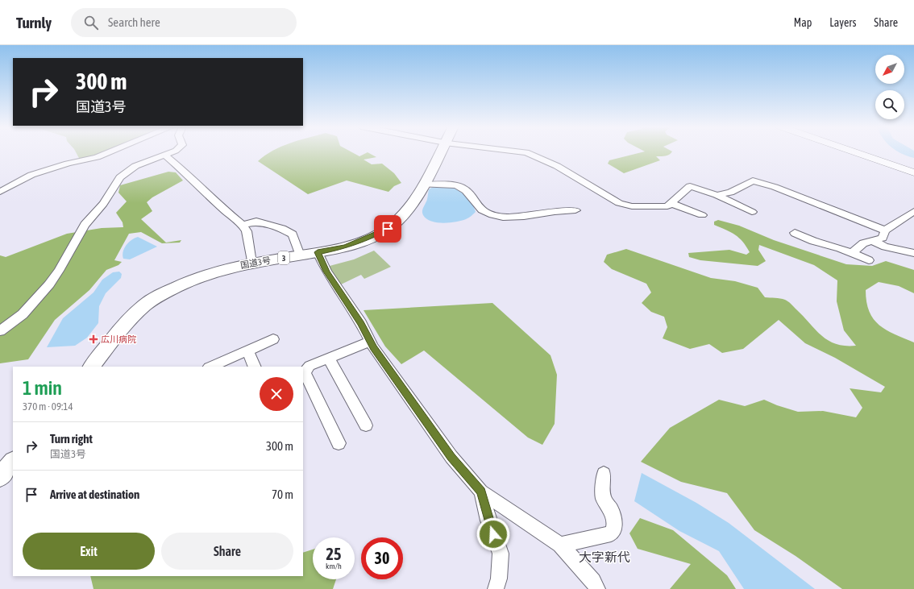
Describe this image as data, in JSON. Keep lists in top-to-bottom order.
{
  "streets": {
    "highway": ["3", "国道3号"]
  },
  "districts": ["大字新代"],
  "places": {
    "health": ["広川病院"]
  },
  "north": "bottom left",
  "page": {
    "header": "Turnly",
    "search": "Search here",
    "nav": ["Map", "Layers", "Share"],
    "turn": ["300 m", "国道3号"],
    "heading": ["1 min", "370 m · 09:14"],
    "list": [
      {
        "name": "Turn right",
        "note": "国道3号",
        "value": "300 m"
      },
      {
        "name": "Arrive at destination",
        "value": "70 m"
      }
    ],
    "buttons": ["Exit", "Share"],
    "speed": "25 km/h",
    "limit": "30"
  }
}
